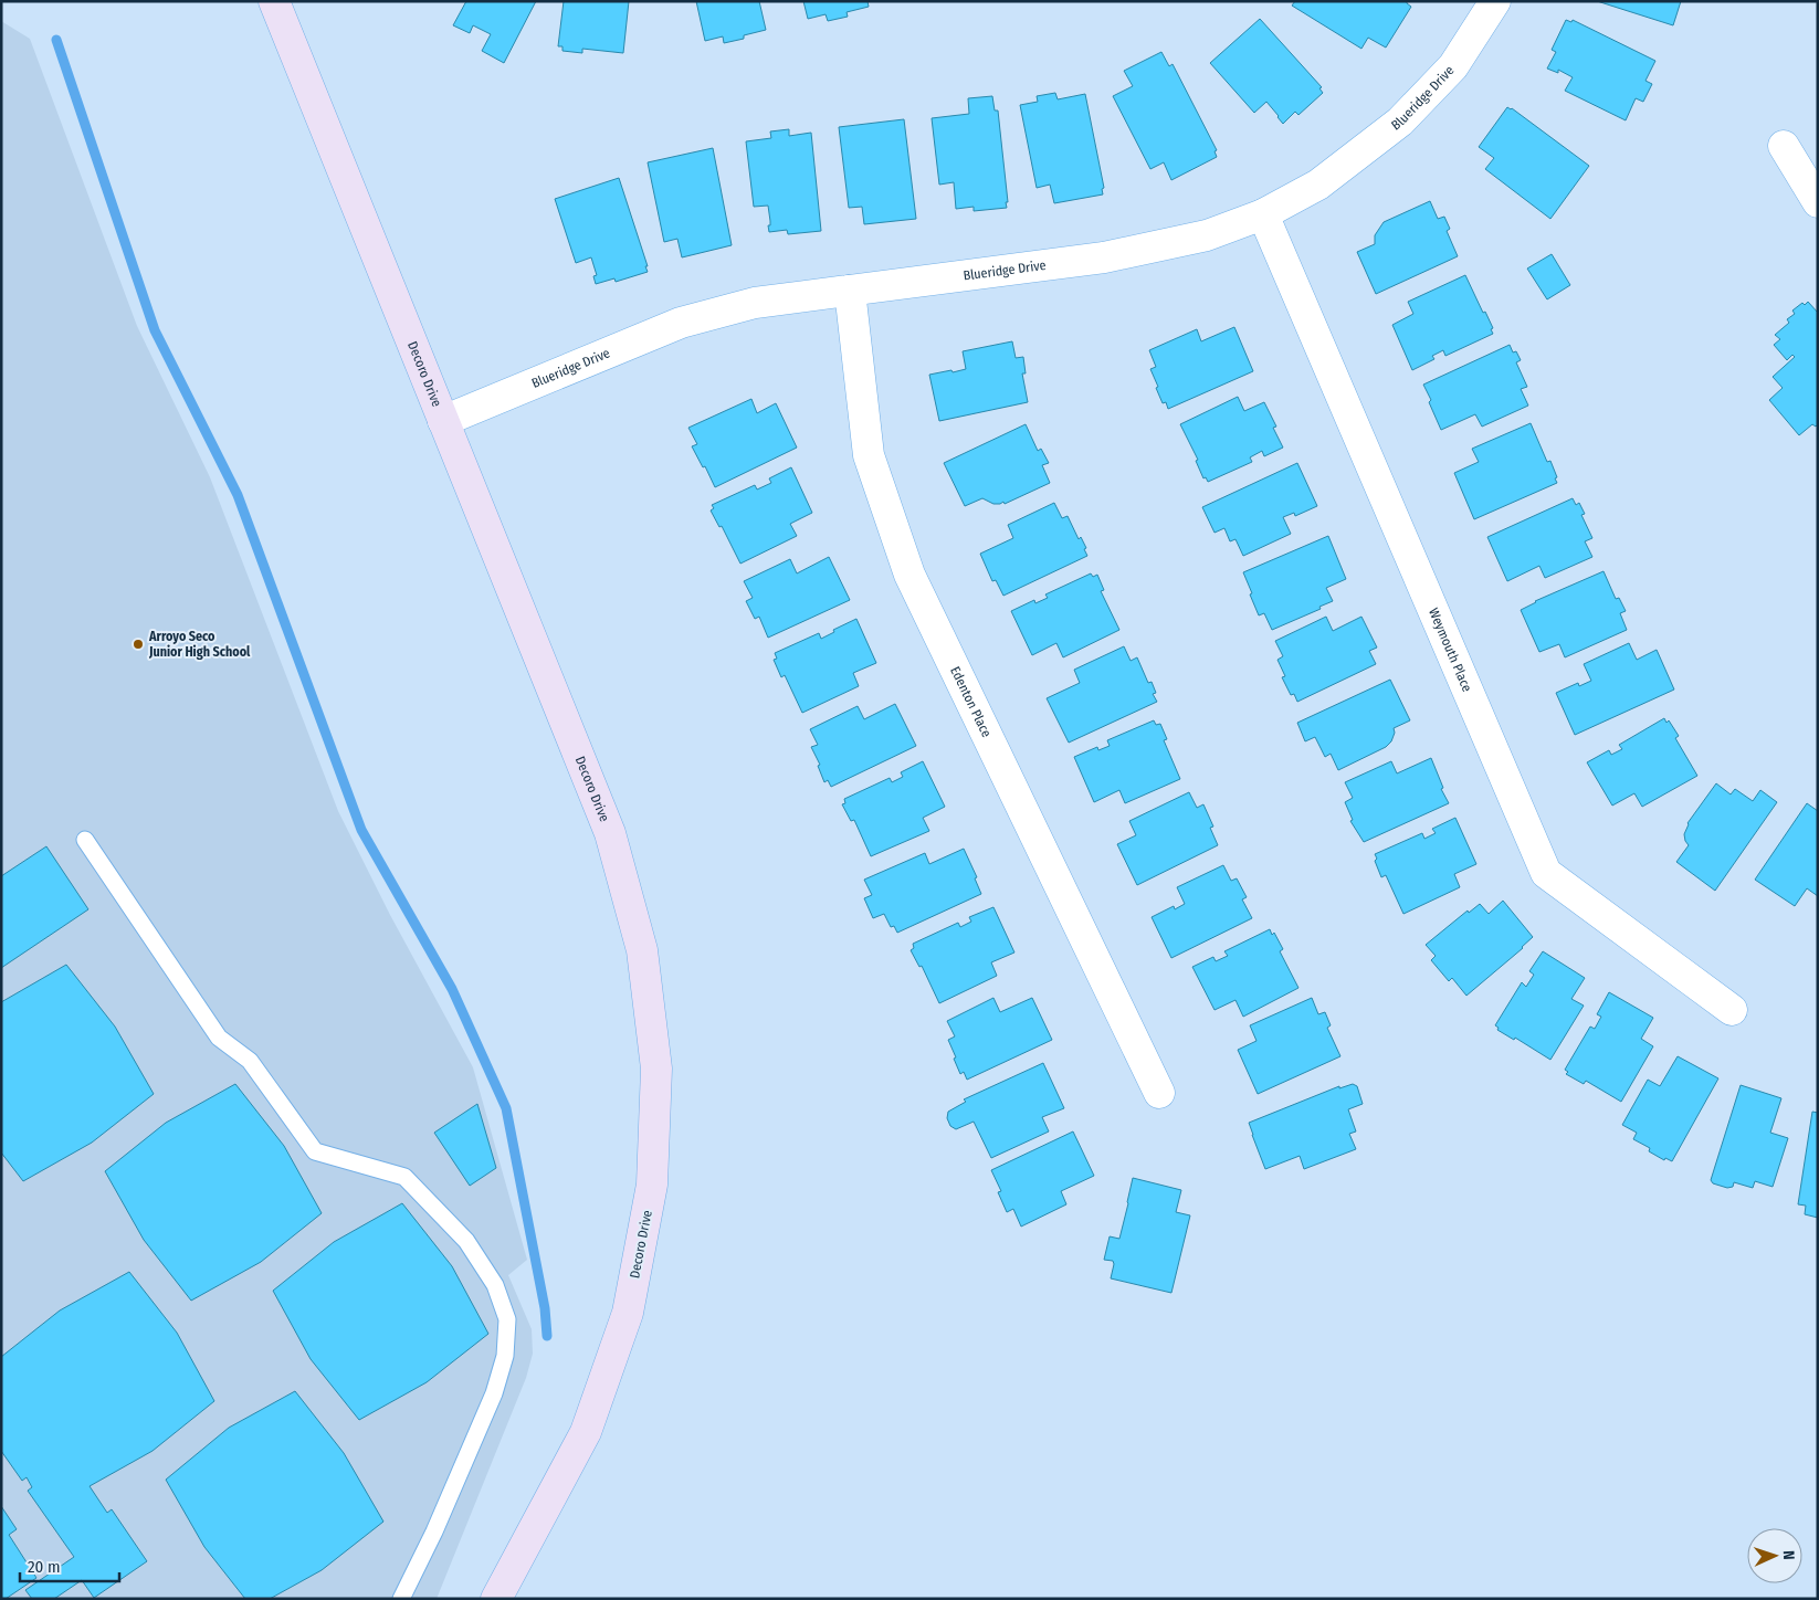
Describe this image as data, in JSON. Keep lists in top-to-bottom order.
{
  "streets": {
    "main road": ["Decoro Drive"],
    "street": ["Blueridge Drive", "Weymouth Place", "Edenton Place"]
  },
  "crossings": [
    ["Blueridge Drive", "Decoro Drive"],
    ["Blueridge Drive", "Weymouth Place"],
    ["Blueridge Drive", "Edenton Place"]
  ],
  "places": ["Arroyo Seco Junior High School"],
  "scale_bar": "20 m",
  "north": "right"
}
